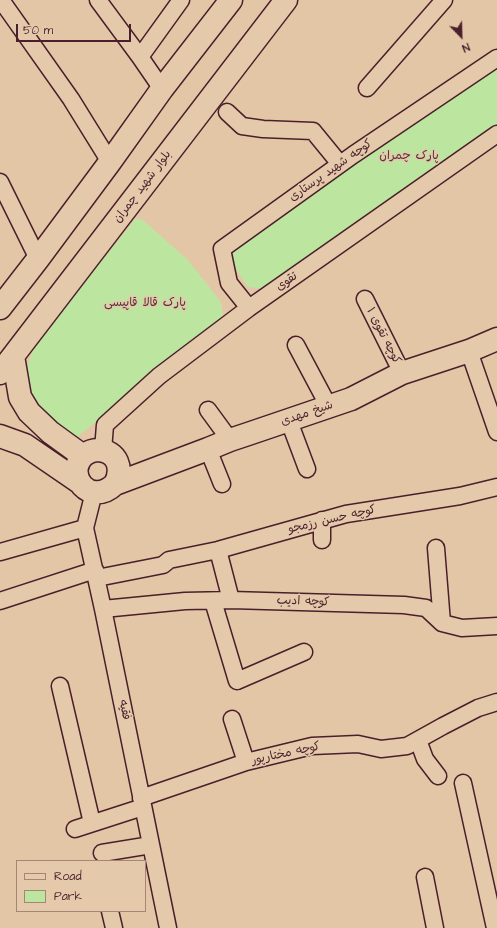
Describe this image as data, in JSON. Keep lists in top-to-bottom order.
{
  "streets": {
    "main road": ["بلوار شهید چمران", "شیخ مهدی"],
    "street": [
      "کوچه شهید پرستاری",
      "تقوی",
      "کوچه تقوی ۱",
      "کوچه حسن رزمجو",
      "کوچه ادیب",
      "فقیه",
      "کوچه مختارپور"
    ]
  },
  "crossings": [
    ["کوچه شهید پرستاری", "تقوی"],
    ["تقوی", "شیخ مهدی"],
    ["تقوی", "فقیه"],
    ["کوچه تقوی ۱", "شیخ مهدی"],
    ["شیخ مهدی", "فقیه"],
    ["کوچه حسن رزمجو", "فقیه"],
    ["کوچه ادیب", "فقیه"],
    ["فقیه", "کوچه مختارپور"]
  ],
  "parks": ["پارک چمران", "پارک قالا قاپیسی"],
  "legend": ["Road", "Park"],
  "scale_bar": "50 m",
  "north": "bottom right"
}
